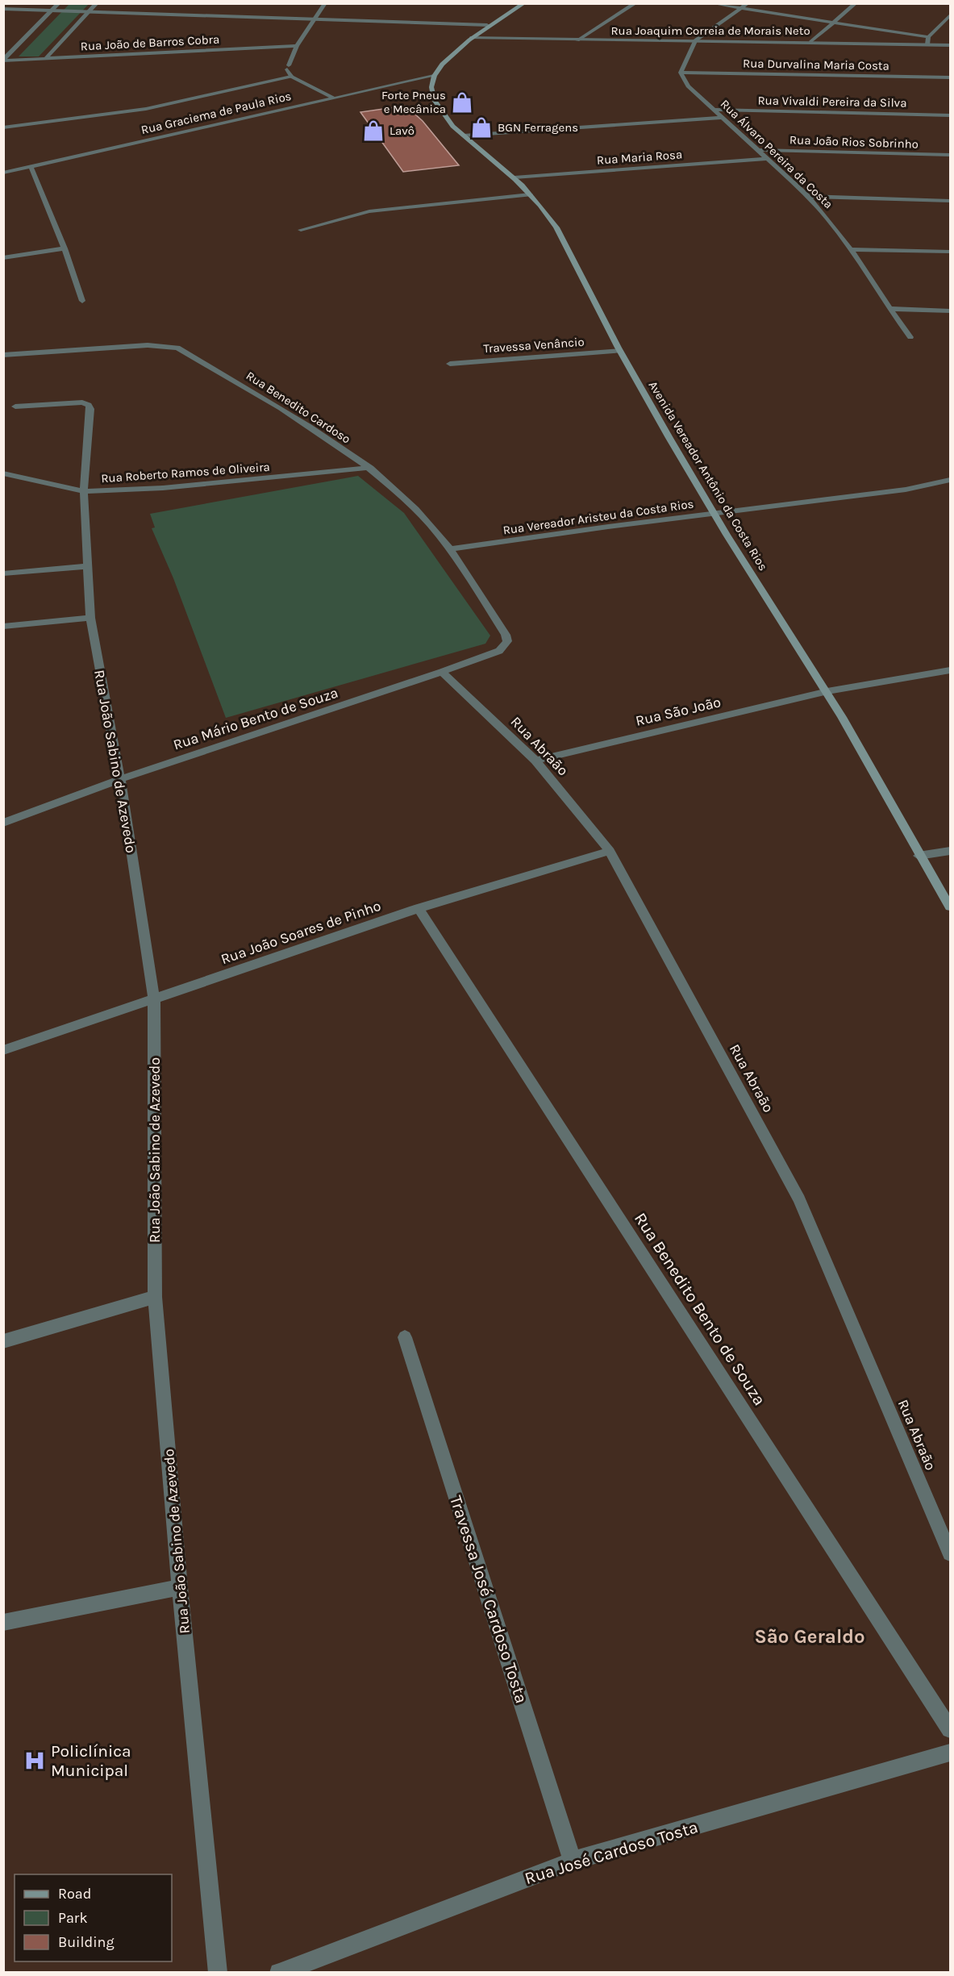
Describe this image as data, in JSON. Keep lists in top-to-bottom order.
{
  "streets": {
    "main road": ["Avenida Vereador Antônio da Costa Rios"],
    "street": [
      "Rua Joaquim Correia de Morais Neto",
      "Rua João de Barros Cobra",
      "Rua Durvalina Maria Costa",
      "Rua Vivaldi Pereira da Silva",
      "Rua Graciema de Paula Rios",
      "Rua João Rios Sobrinho",
      "Rua Álvaro Pereira da Costa",
      "Rua Maria Rosa",
      "Travessa Venâncio",
      "Rua Benedito Cardoso",
      "Rua Roberto Ramos de Oliveira",
      "Rua Vereador Aristeu da Costa Rios",
      "Rua São João",
      "Rua Mário Bento de Souza",
      "Rua Abraão",
      "Rua João Sabino de Azevedo",
      "Rua João Soares de Pinho",
      "Rua Benedito Bento de Souza",
      "Travessa José Cardoso Tosta",
      "Rua José Cardoso Tosta"
    ]
  },
  "crossings": [
    ["Rua Durvalina Maria Costa", "Rua Álvaro Pereira da Costa"],
    ["Rua Vivaldi Pereira da Silva", "Rua Álvaro Pereira da Costa"],
    ["Rua Graciema de Paula Rios", "Avenida Vereador Antônio da Costa Rios"],
    ["Rua João Rios Sobrinho", "Rua Álvaro Pereira da Costa"],
    ["Rua Álvaro Pereira da Costa", "Rua Maria Rosa"],
    ["Rua Maria Rosa", "Avenida Vereador Antônio da Costa Rios"],
    ["Travessa Venâncio", "Avenida Vereador Antônio da Costa Rios"],
    ["Rua Benedito Cardoso", "Rua Roberto Ramos de Oliveira"],
    ["Rua Benedito Cardoso", "Rua Vereador Aristeu da Costa Rios"],
    ["Rua Benedito Cardoso", "Rua Mário Bento de Souza"],
    ["Rua Roberto Ramos de Oliveira", "Rua João Sabino de Azevedo"],
    ["Avenida Vereador Antônio da Costa Rios", "Rua Vereador Aristeu da Costa Rios"],
    ["Avenida Vereador Antônio da Costa Rios", "Rua São João"],
    ["Rua São João", "Rua Abraão"],
    ["Rua Mário Bento de Souza", "Rua Abraão"],
    ["Rua Mário Bento de Souza", "Rua João Sabino de Azevedo"],
    ["Rua Abraão", "Rua João Soares de Pinho"],
    ["Rua João Sabino de Azevedo", "Rua João Soares de Pinho"],
    ["Rua João Soares de Pinho", "Rua Benedito Bento de Souza"],
    ["Travessa José Cardoso Tosta", "Rua José Cardoso Tosta"]
  ],
  "districts": ["São Geraldo"],
  "places": {
    "shop": ["Forte Pneus e Mecânica", "BGN Ferragens", "Lavô"],
    "hospital": ["Policlínica Municipal"]
  },
  "legend": ["Road", "Park", "Building"]
}
